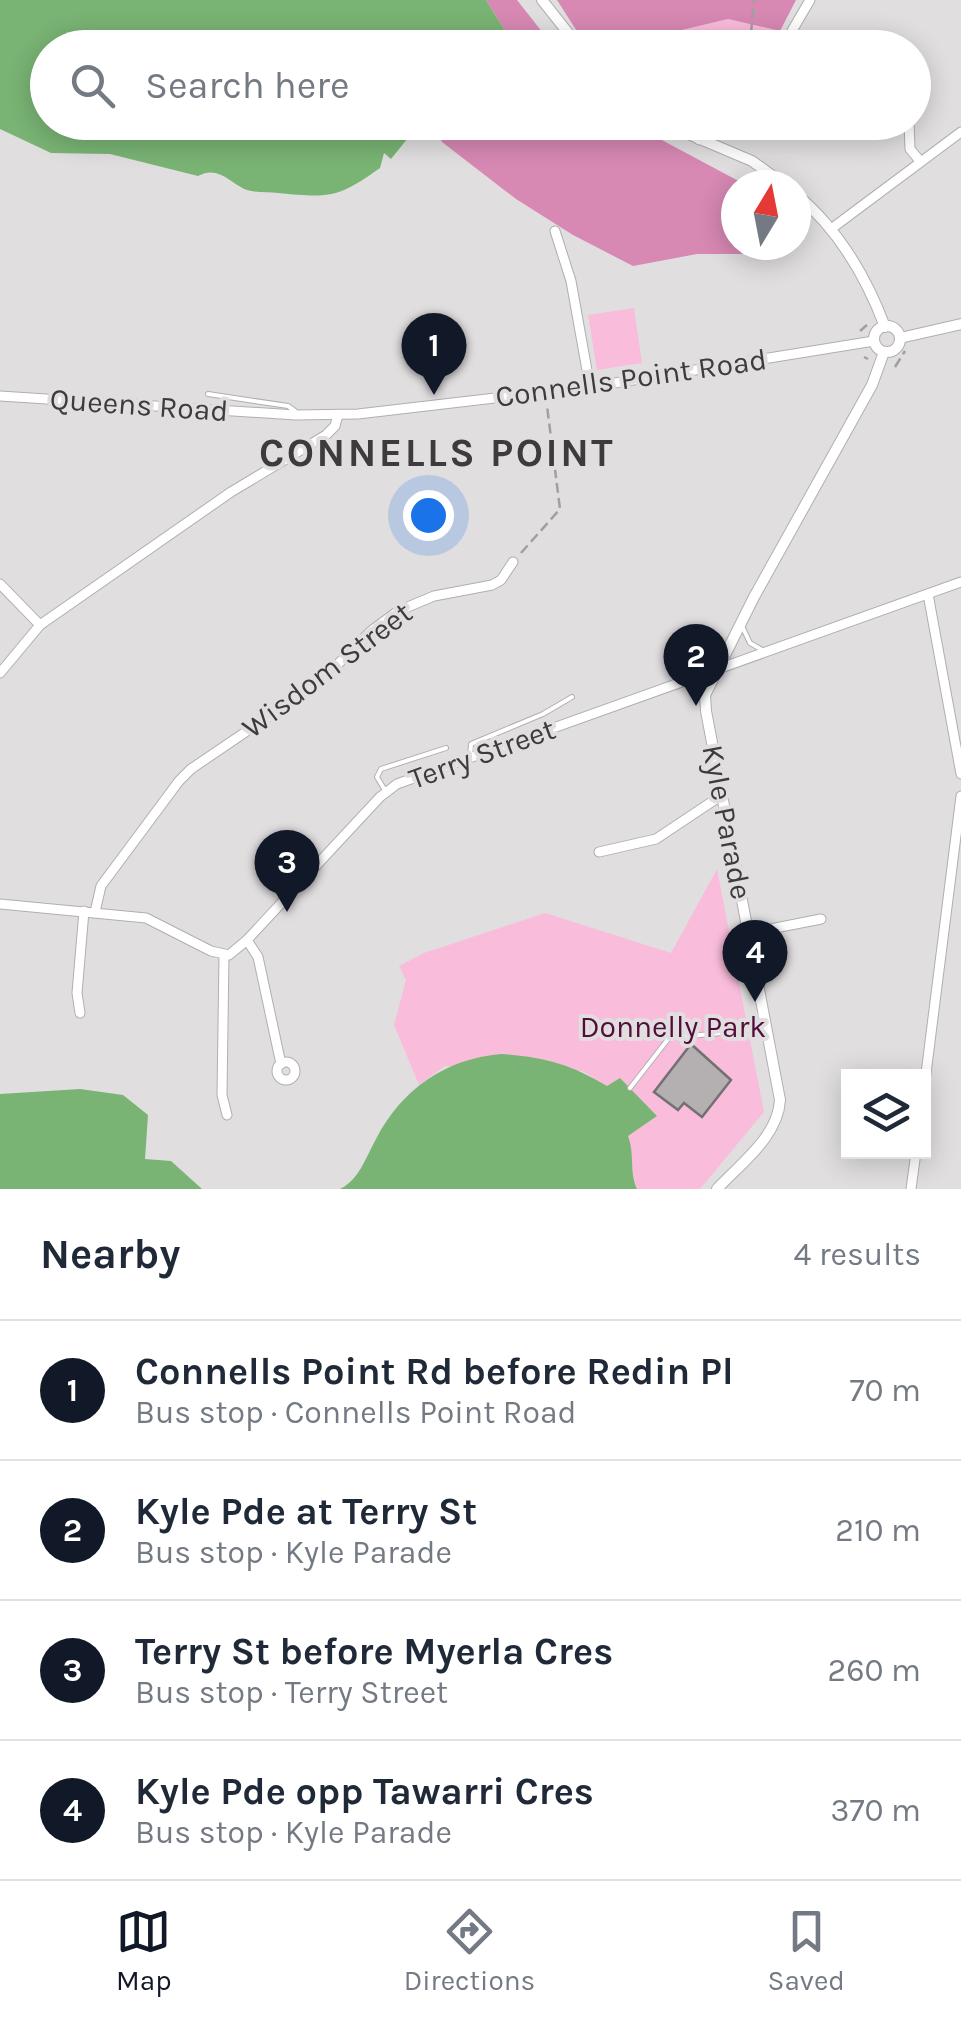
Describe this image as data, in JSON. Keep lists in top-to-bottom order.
{
  "streets": {
    "street": [
      "Connells Point Road",
      "Queens Road",
      "Wisdom Street",
      "Terry Street",
      "Kyle Parade"
    ]
  },
  "crossings": [
    ["Connells Point Road", "Queens Road"],
    ["Connells Point Road", "Kyle Parade"],
    ["Terry Street", "Kyle Parade"]
  ],
  "districts": ["CONNELLS POINT"],
  "parks": ["Donnelly Park"],
  "north": "top",
  "page": {
    "search": "Search here",
    "pins": [
      "1",
      "2",
      "3",
      "4"
    ],
    "heading": ["Nearby", "4 results"],
    "list": [
      {
        "mark": "1",
        "name": "Connells Point Rd before Redin Pl",
        "note": "Bus stop · Connells Point Road",
        "value": "70 m"
      },
      {
        "mark": "2",
        "name": "Kyle Pde at Terry St",
        "note": "Bus stop · Kyle Parade",
        "value": "210 m"
      },
      {
        "mark": "3",
        "name": "Terry St before Myerla Cres",
        "note": "Bus stop · Terry Street",
        "value": "260 m"
      },
      {
        "mark": "4",
        "name": "Kyle Pde opp Tawarri Cres",
        "note": "Bus stop · Kyle Parade",
        "value": "370 m"
      }
    ],
    "nav": ["Map", "Directions", "Saved"]
  }
}
